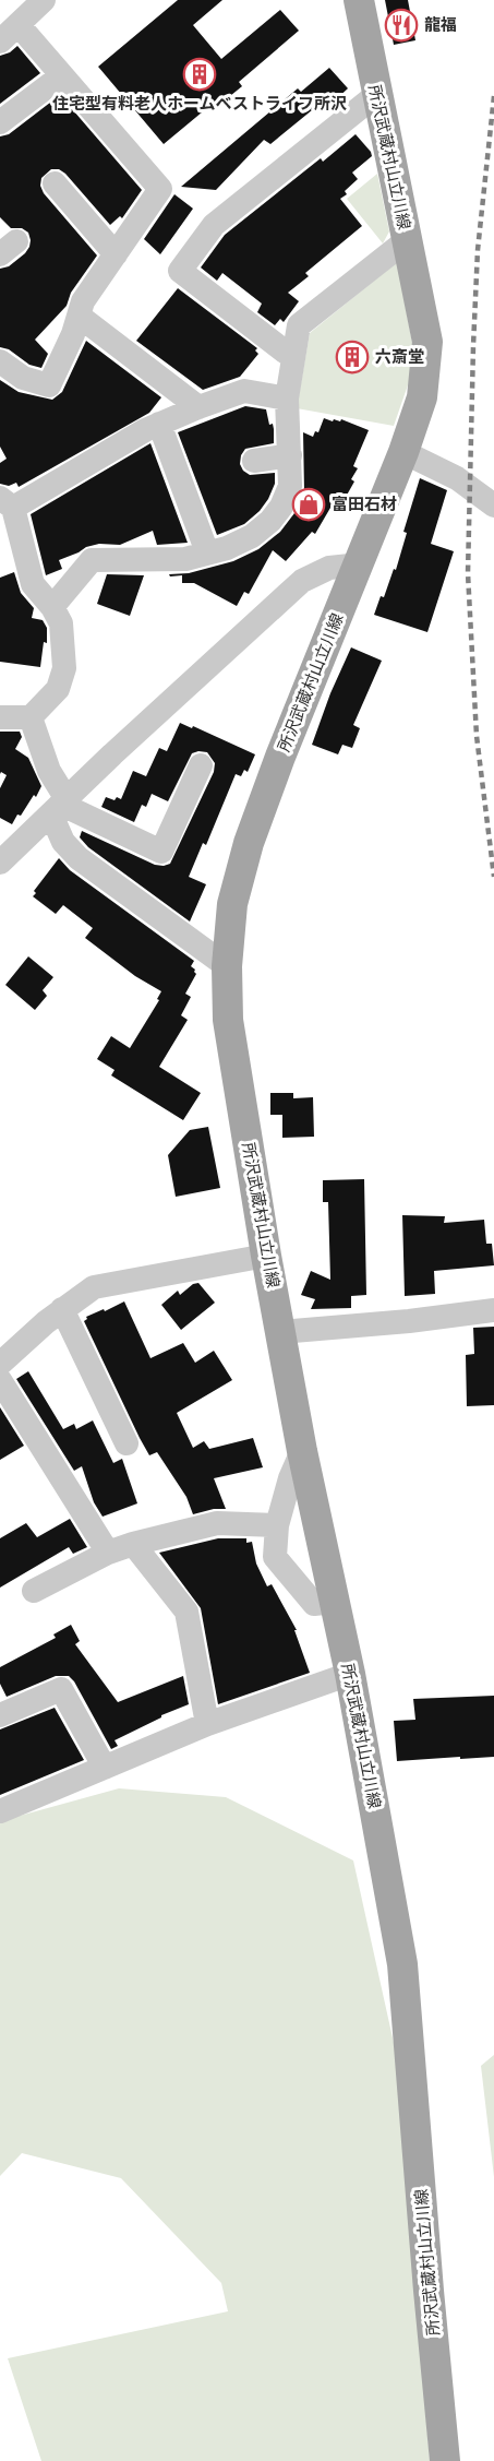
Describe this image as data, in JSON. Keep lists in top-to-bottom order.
{
  "streets": {
    "main road": ["所沢武蔵村山立川線"]
  },
  "places": {
    "restaurant": ["龍福"],
    "building": ["住宅型有料老人ホームベストライフ所沢", "六斎堂"],
    "shop": ["富田石材"]
  }
}
